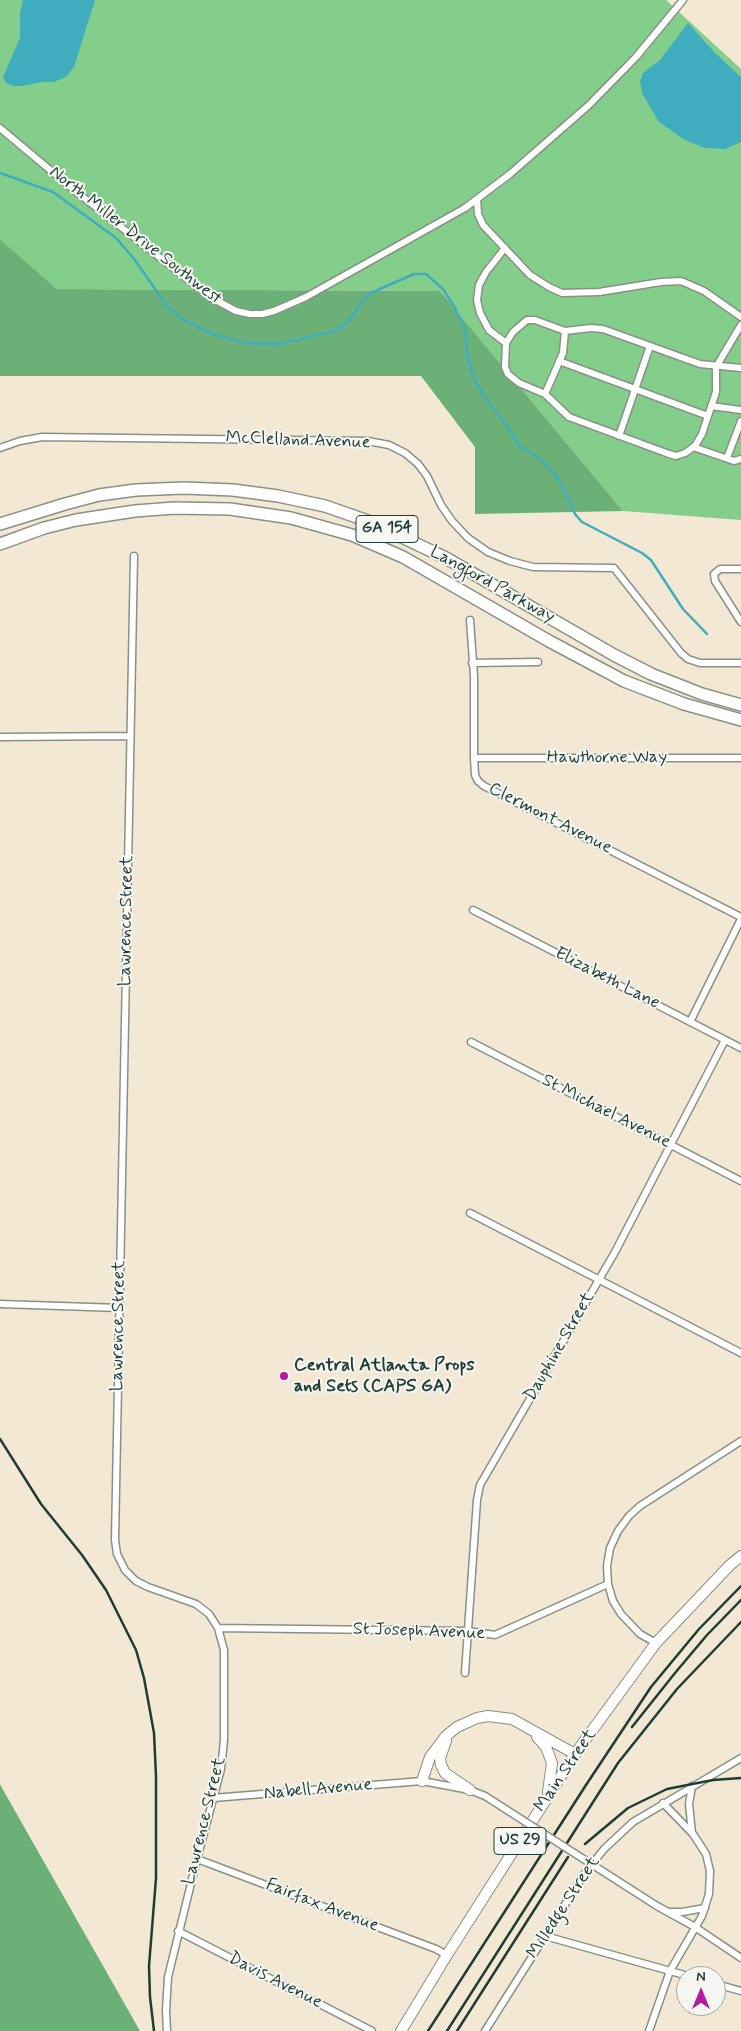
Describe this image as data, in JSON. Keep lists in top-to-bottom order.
{
  "streets": {
    "highway": ["GA 154", "Langford Parkway"],
    "main road": ["Main Street", "US 29"],
    "street": [
      "North Miller Drive Southwest",
      "McClelland Avenue",
      "Hawthorne Way",
      "Clermont Avenue",
      "Lawrence Street",
      "Elizabeth Lane",
      "St Michael Avenue",
      "Dauphine Street",
      "St Joseph Avenue",
      "Nabell Avenue",
      "Fairfax Avenue",
      "Milledge Street",
      "Davis Avenue"
    ]
  },
  "crossings": [
    ["Hawthorne Way", "Clermont Avenue"],
    ["Lawrence Street", "St Joseph Avenue"],
    ["Lawrence Street", "Nabell Avenue"],
    ["Lawrence Street", "Fairfax Avenue"],
    ["Lawrence Street", "Davis Avenue"],
    ["Elizabeth Lane", "Dauphine Street"],
    ["St Michael Avenue", "Dauphine Street"],
    ["Dauphine Street", "St Joseph Avenue"],
    ["Main Street", "Fairfax Avenue"]
  ],
  "places": ["Central Atlanta Props and Sets (CAPS GA)"],
  "north": "top"
}
